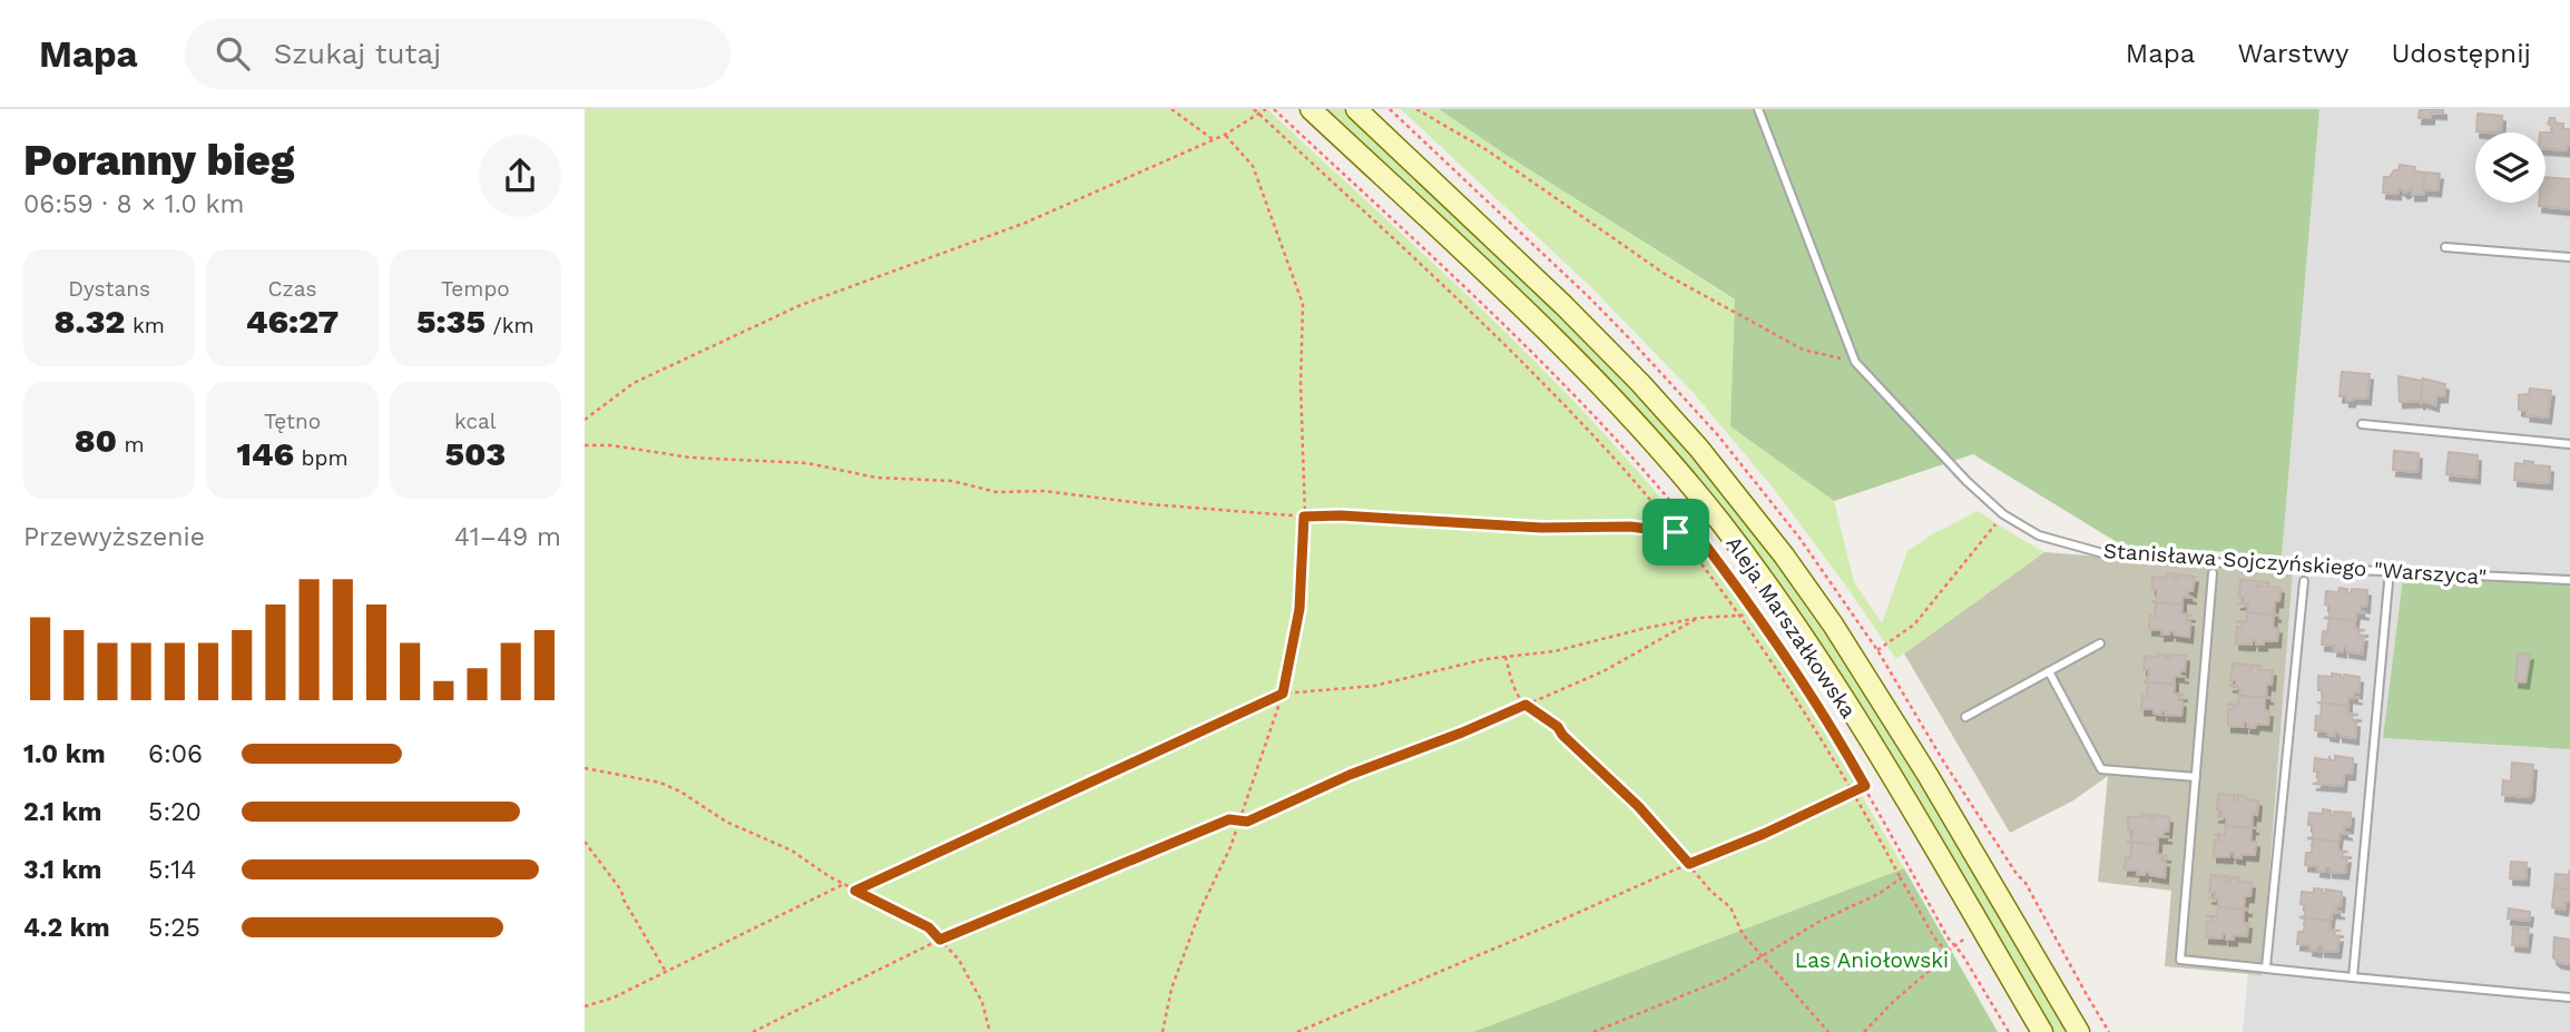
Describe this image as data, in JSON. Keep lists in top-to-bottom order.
{
  "streets": {
    "main road": ["Aleja Marszałkowska"],
    "lane": ["Stanisława Sojczyńskiego \"Warszyca\""]
  },
  "parks": ["Las Aniołowski"],
  "page": {
    "header": "Mapa",
    "search": "Szukaj tutaj",
    "nav": ["Mapa", "Warstwy", "Udostępnij"],
    "heading": ["Poranny bieg", "06:59 · 8 × 1.0 km"],
    "stats": [
      ["Dystans", "8.32 km"],
      ["Czas", "46:27"],
      ["Tempo", "5:35 /km"],
      ["80 m"],
      ["Tętno", "146 bpm"],
      ["kcal", "503"]
    ],
    "chart": ["Przewyższenie", "41–49 m"],
    "list": [
      {
        "name": "1.0 km",
        "note": "6:06"
      },
      {
        "name": "2.1 km",
        "note": "5:20"
      },
      {
        "name": "3.1 km",
        "note": "5:14"
      },
      {
        "name": "4.2 km",
        "note": "5:25"
      }
    ]
  }
}
